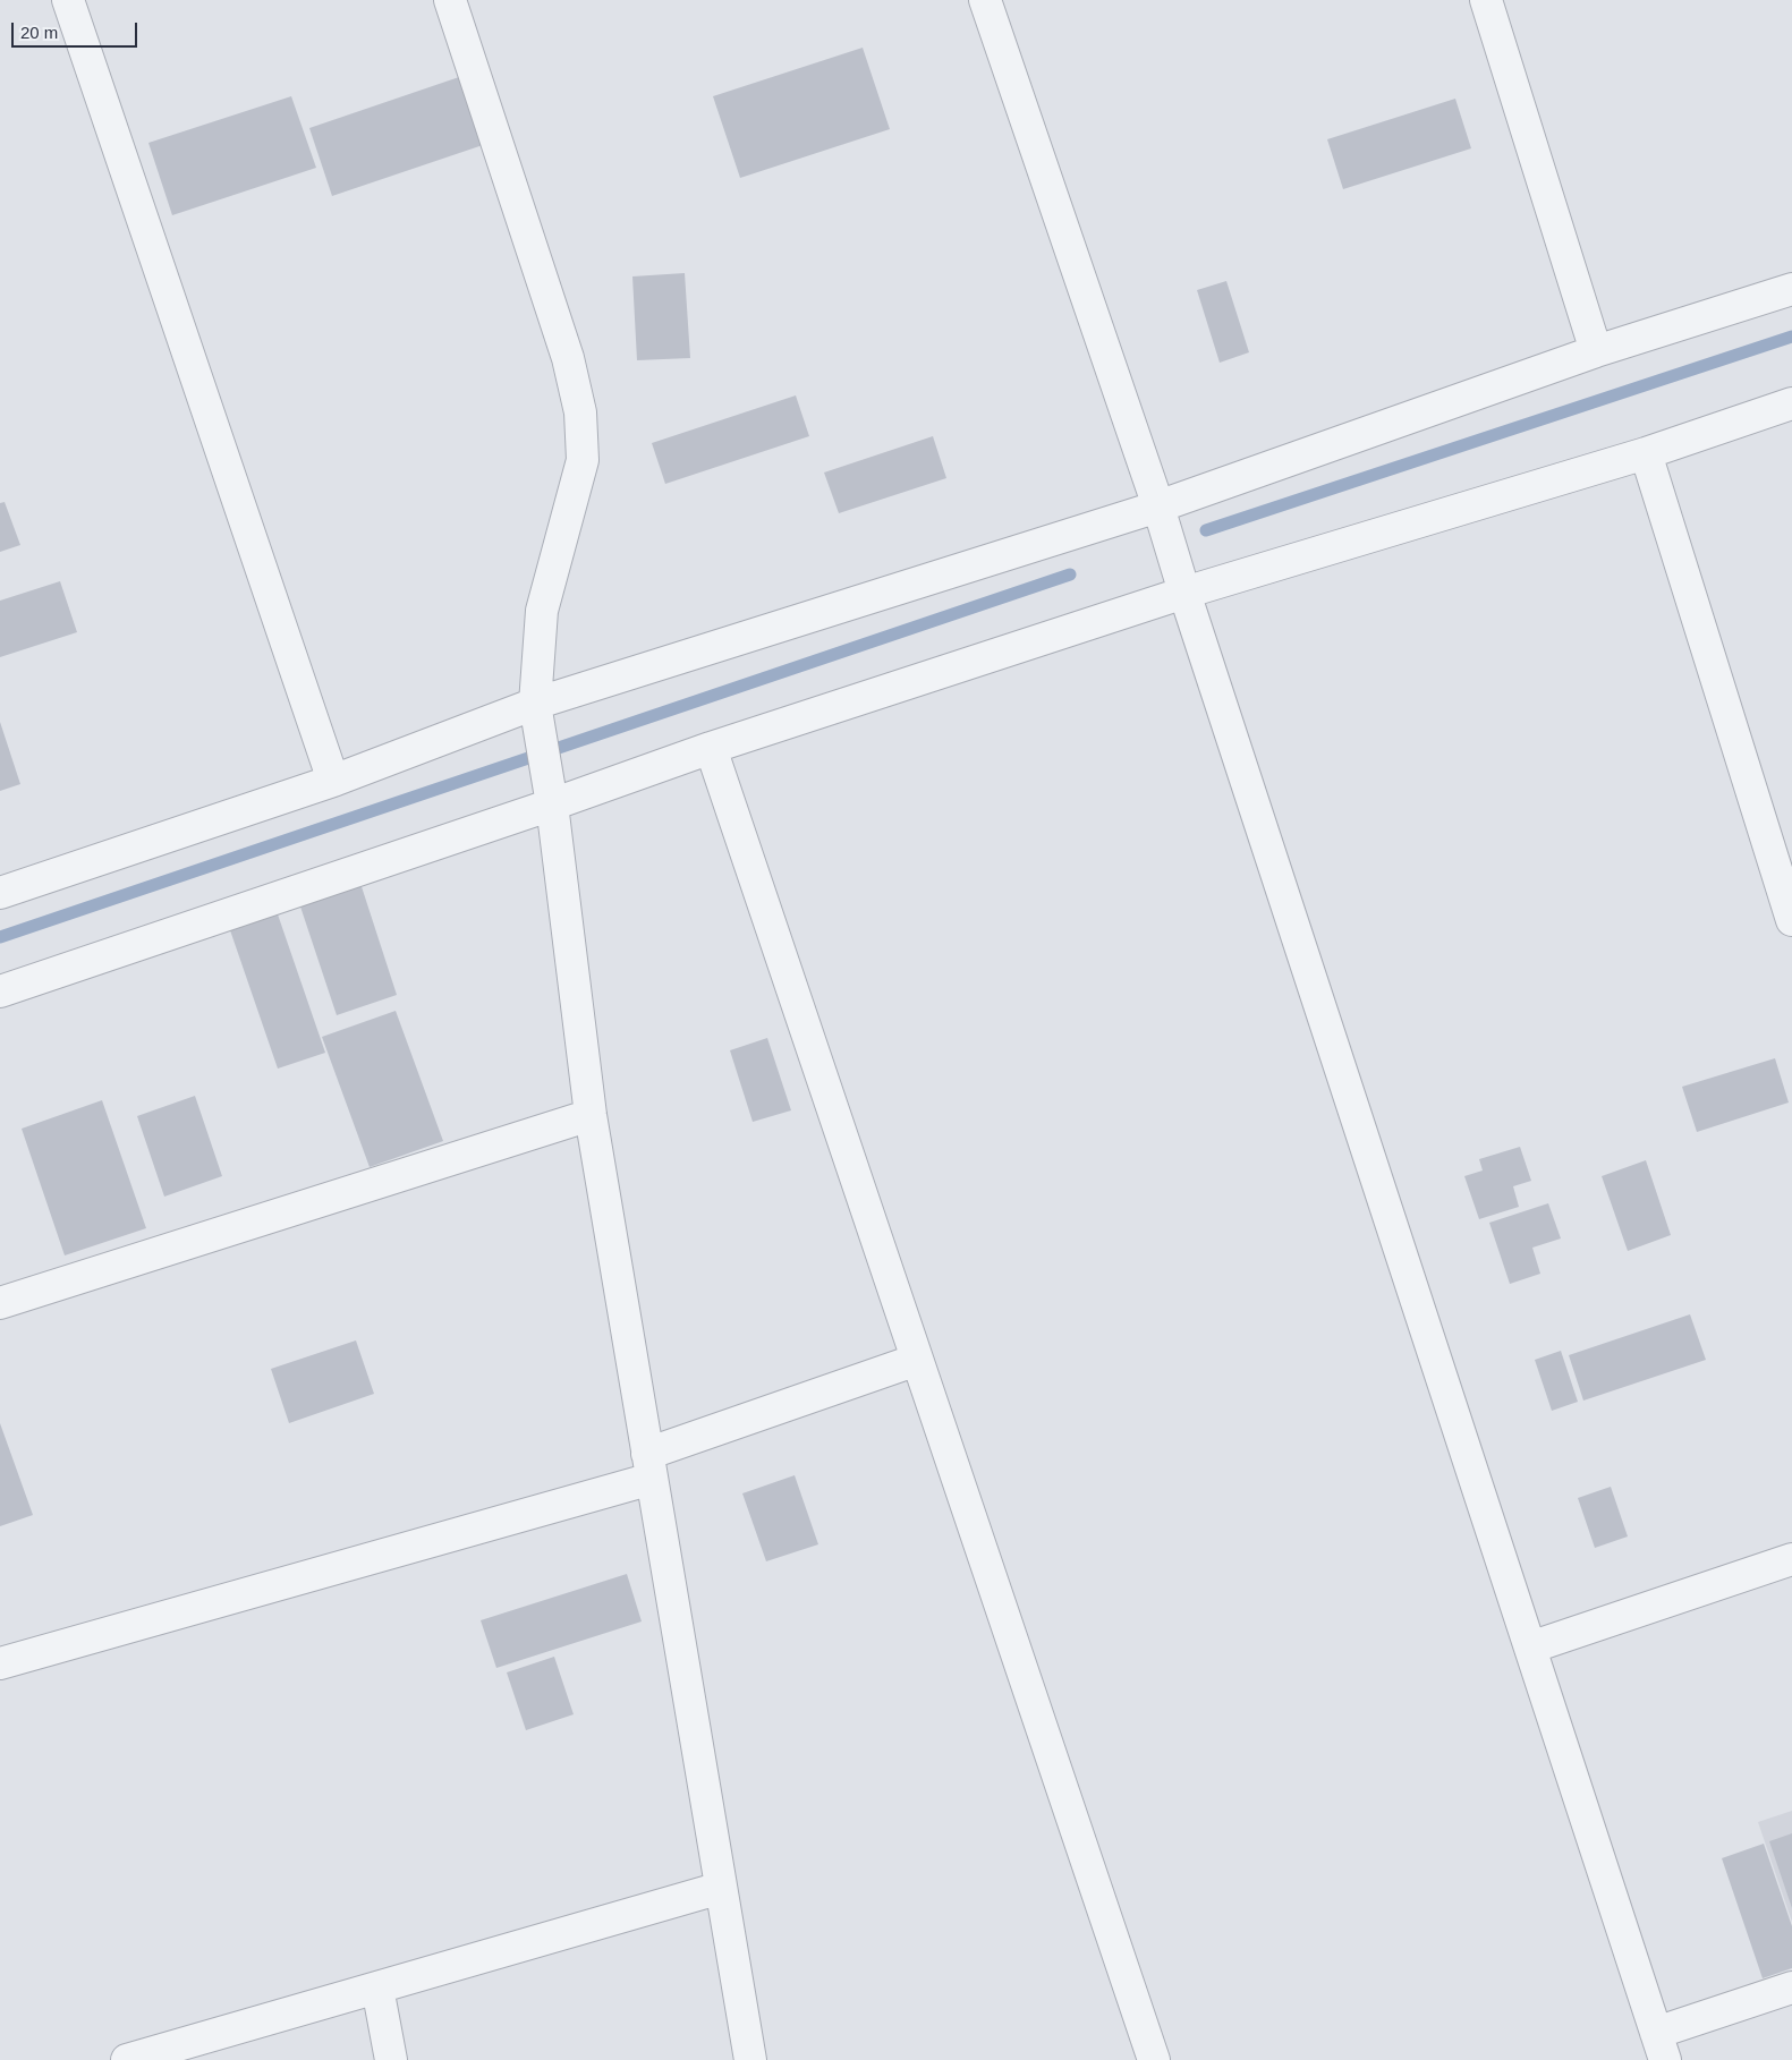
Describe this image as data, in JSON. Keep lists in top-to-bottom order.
{
  "scale_bar": "20 m"
}
